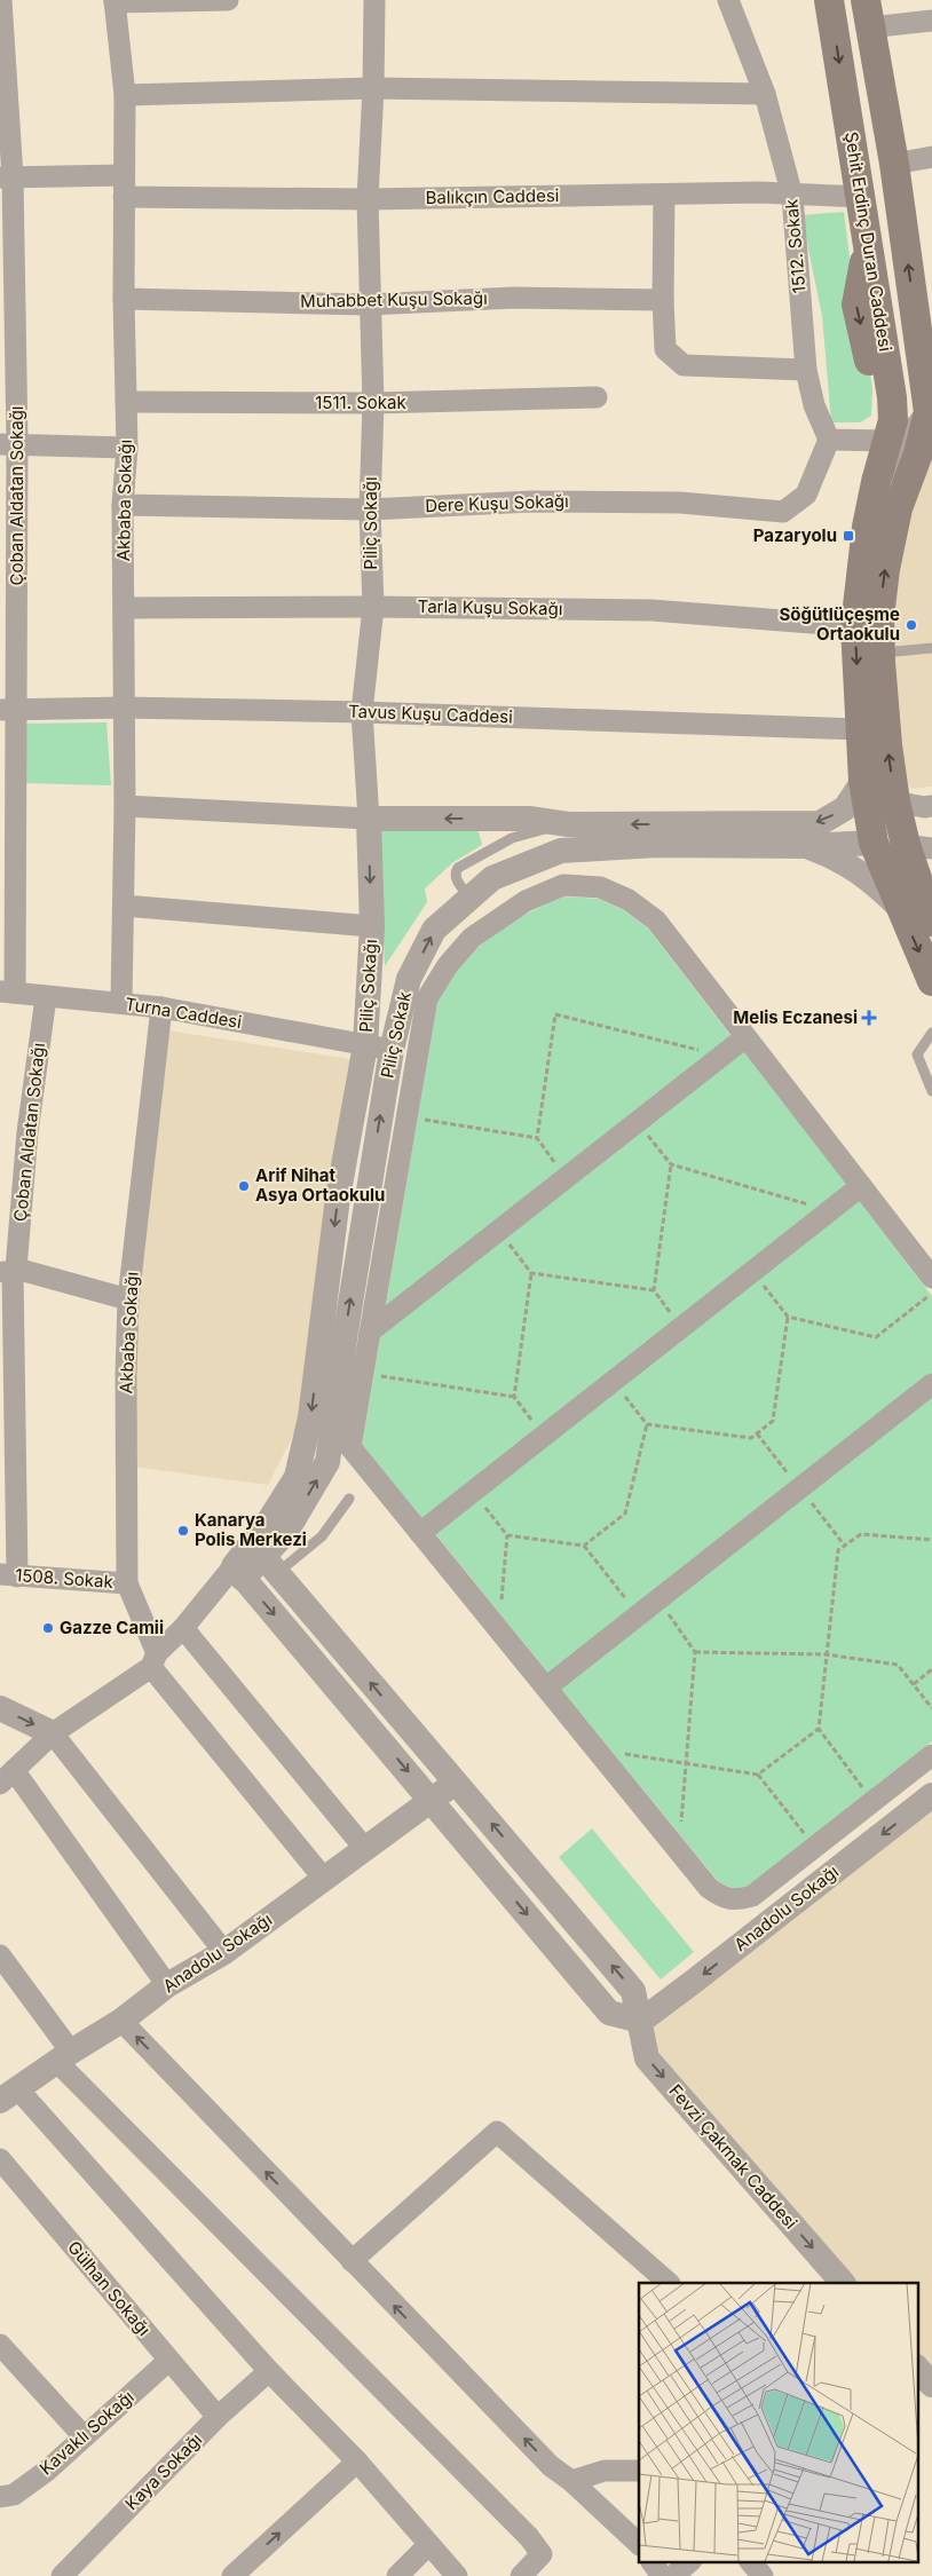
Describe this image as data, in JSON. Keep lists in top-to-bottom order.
{
  "streets": {
    "main road": ["Şehit Erdinç Duran Caddesi"],
    "street": [
      "Balıkçın Caddesi",
      "1512. Sokak",
      "Muhabbet Kuşu Sokağı",
      "1511. Sokak",
      "Çoban Aldatan Sokağı",
      "Akbaba Sokağı",
      "Dere Kuşu Sokağı",
      "Piliç Sokağı",
      "Tarla Kuşu Sokağı",
      "Tavus Kuşu Caddesi",
      "Turna Caddesi",
      "Piliç Sokak",
      "1508. Sokak",
      "Anadolu Sokağı",
      "Fevzi Çakmak Caddesi",
      "Gülhan Sokağı",
      "Kavaklı Sokağı",
      "Kaya Sokağı"
    ]
  },
  "crossings": [
    ["Balıkçın Caddesi", "Şehit Erdinç Duran Caddesi"],
    ["Balıkçın Caddesi", "1512. Sokak"],
    ["Balıkçın Caddesi", "Çoban Aldatan Sokağı"],
    ["Balıkçın Caddesi", "Akbaba Sokağı"],
    ["Balıkçın Caddesi", "Piliç Sokağı"],
    ["Şehit Erdinç Duran Caddesi", "Tarla Kuşu Sokağı"],
    ["Şehit Erdinç Duran Caddesi", "Tavus Kuşu Caddesi"],
    ["Şehit Erdinç Duran Caddesi", "Piliç Sokak"],
    ["1512. Sokak", "Dere Kuşu Sokağı"],
    ["Muhabbet Kuşu Sokağı", "Akbaba Sokağı"],
    ["Muhabbet Kuşu Sokağı", "Piliç Sokağı"],
    ["1511. Sokak", "Akbaba Sokağı"],
    ["1511. Sokak", "Piliç Sokağı"],
    ["Çoban Aldatan Sokağı", "Tavus Kuşu Caddesi"],
    ["Çoban Aldatan Sokağı", "Turna Caddesi"],
    ["Çoban Aldatan Sokağı", "1508. Sokak"],
    ["Akbaba Sokağı", "Dere Kuşu Sokağı"],
    ["Akbaba Sokağı", "Tarla Kuşu Sokağı"],
    ["Akbaba Sokağı", "Tavus Kuşu Caddesi"],
    ["Akbaba Sokağı", "Turna Caddesi"],
    ["Akbaba Sokağı", "1508. Sokak"],
    ["Akbaba Sokağı", "Anadolu Sokağı"],
    ["Dere Kuşu Sokağı", "Piliç Sokağı"],
    ["Piliç Sokağı", "Tarla Kuşu Sokağı"],
    ["Piliç Sokağı", "Tavus Kuşu Caddesi"],
    ["Piliç Sokağı", "Turna Caddesi"],
    ["Piliç Sokağı", "Piliç Sokak"],
    ["Turna Caddesi", "Piliç Sokak"],
    ["Anadolu Sokağı", "Fevzi Çakmak Caddesi"],
    ["Gülhan Sokağı", "Kavaklı Sokağı"],
    ["Gülhan Sokağı", "Kaya Sokağı"]
  ],
  "one_way": ["Fevzi Çakmak Caddesi"],
  "places": {
    "transit": ["Pazaryolu"],
    "other": [
      "Söğütlüçeşme Ortaokulu",
      "Arif Nihat Asya Ortaokulu",
      "Kanarya Polis Merkezi",
      "Gazze Camii"
    ],
    "health": ["Melis Eczanesi"]
  }
}
